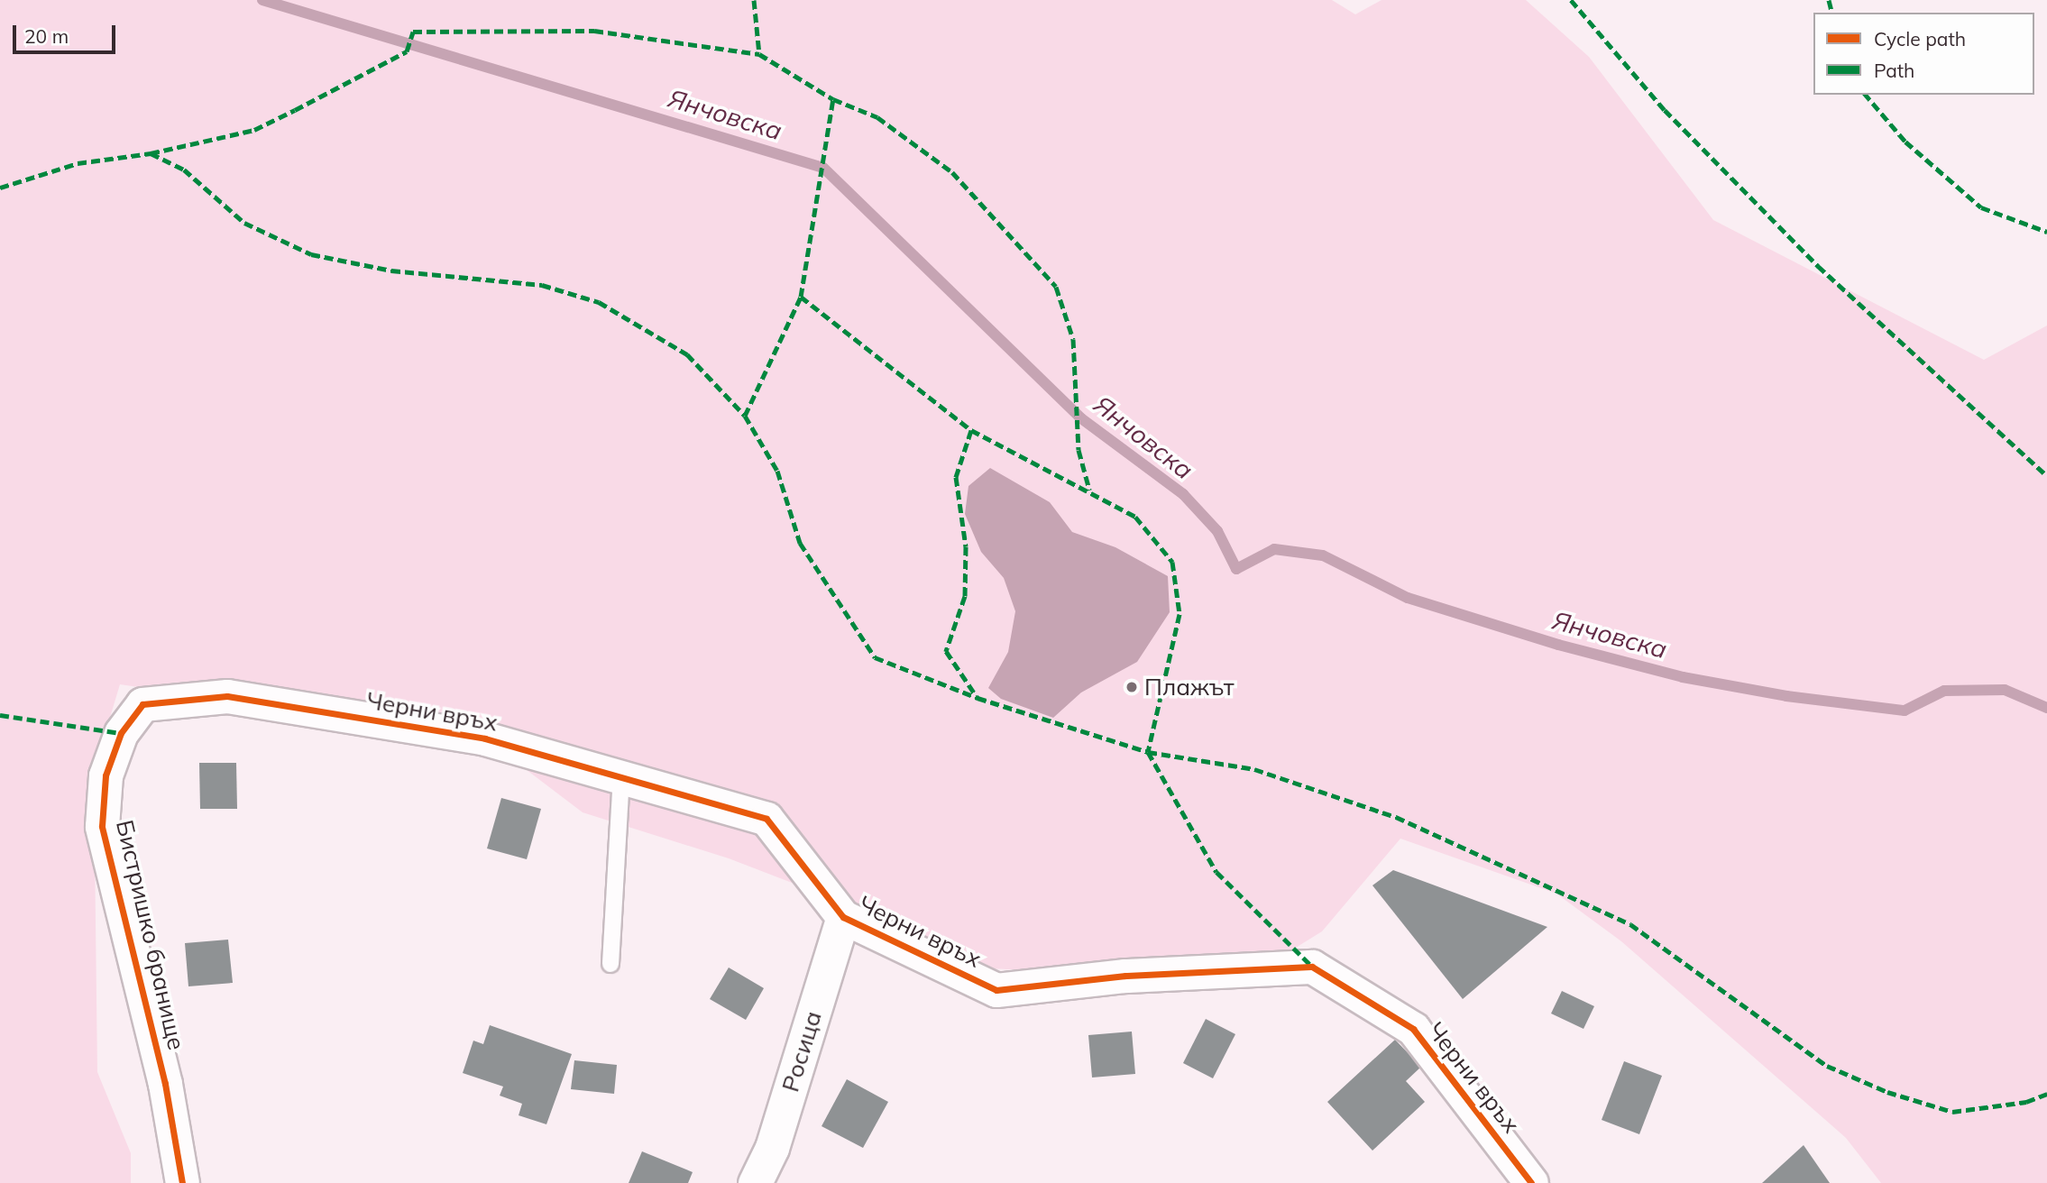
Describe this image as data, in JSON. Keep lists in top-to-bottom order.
{
  "streets": {
    "street": ["Черни връх", "Бистришко бранище", "Росица"]
  },
  "crossings": [
    ["Черни връх", "Бистришко бранище"],
    ["Черни връх", "Росица"]
  ],
  "water": ["Янчовска"],
  "places": ["Плажът"],
  "legend": ["Cycle path", "Path"],
  "scale_bar": "20 m"
}
